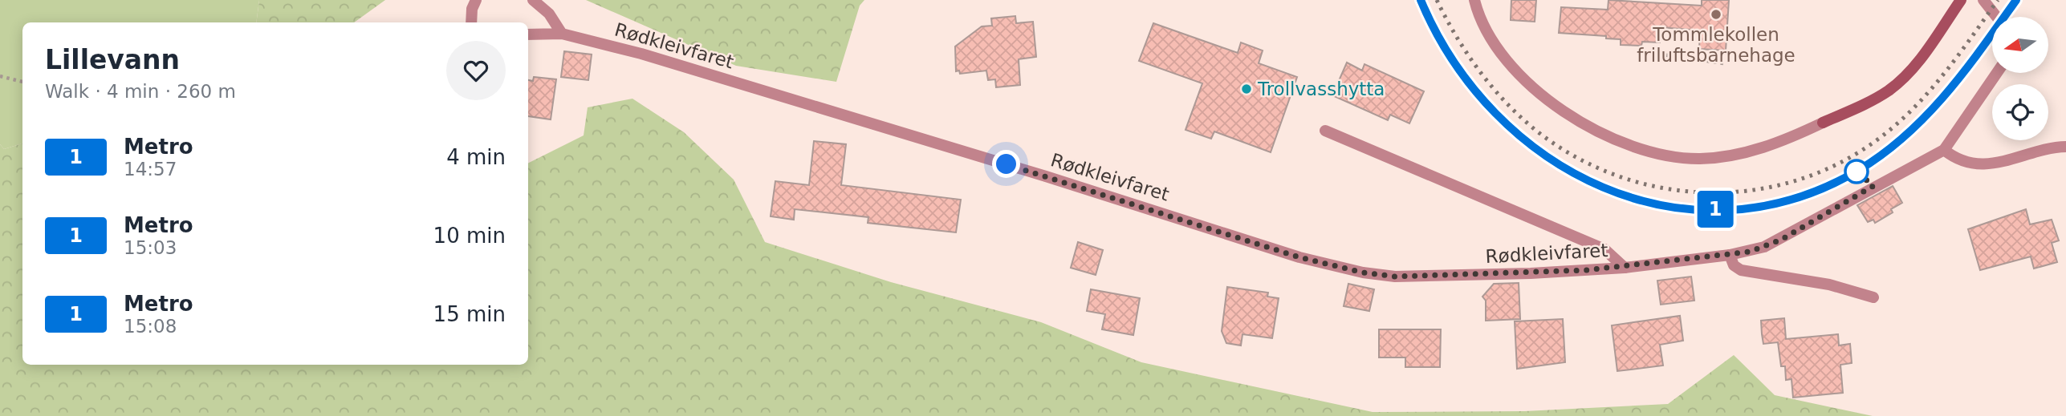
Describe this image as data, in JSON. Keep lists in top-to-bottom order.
{
  "streets": {
    "street": ["Rødkleivfaret"]
  },
  "places": ["Tommlekollen friluftsbarnehage", "Trollvasshytta"],
  "lines": ["metro line 1"],
  "north": "left",
  "page": {
    "on_map": "1",
    "heading": ["Lillevann", "Walk · 4 min · 260 m"],
    "list": [
      {
        "mark": "1",
        "name": "Metro",
        "note": "14:57",
        "value": "4 min"
      },
      {
        "mark": "1",
        "name": "Metro",
        "note": "15:03",
        "value": "10 min"
      },
      {
        "mark": "1",
        "name": "Metro",
        "note": "15:08",
        "value": "15 min"
      }
    ]
  }
}
